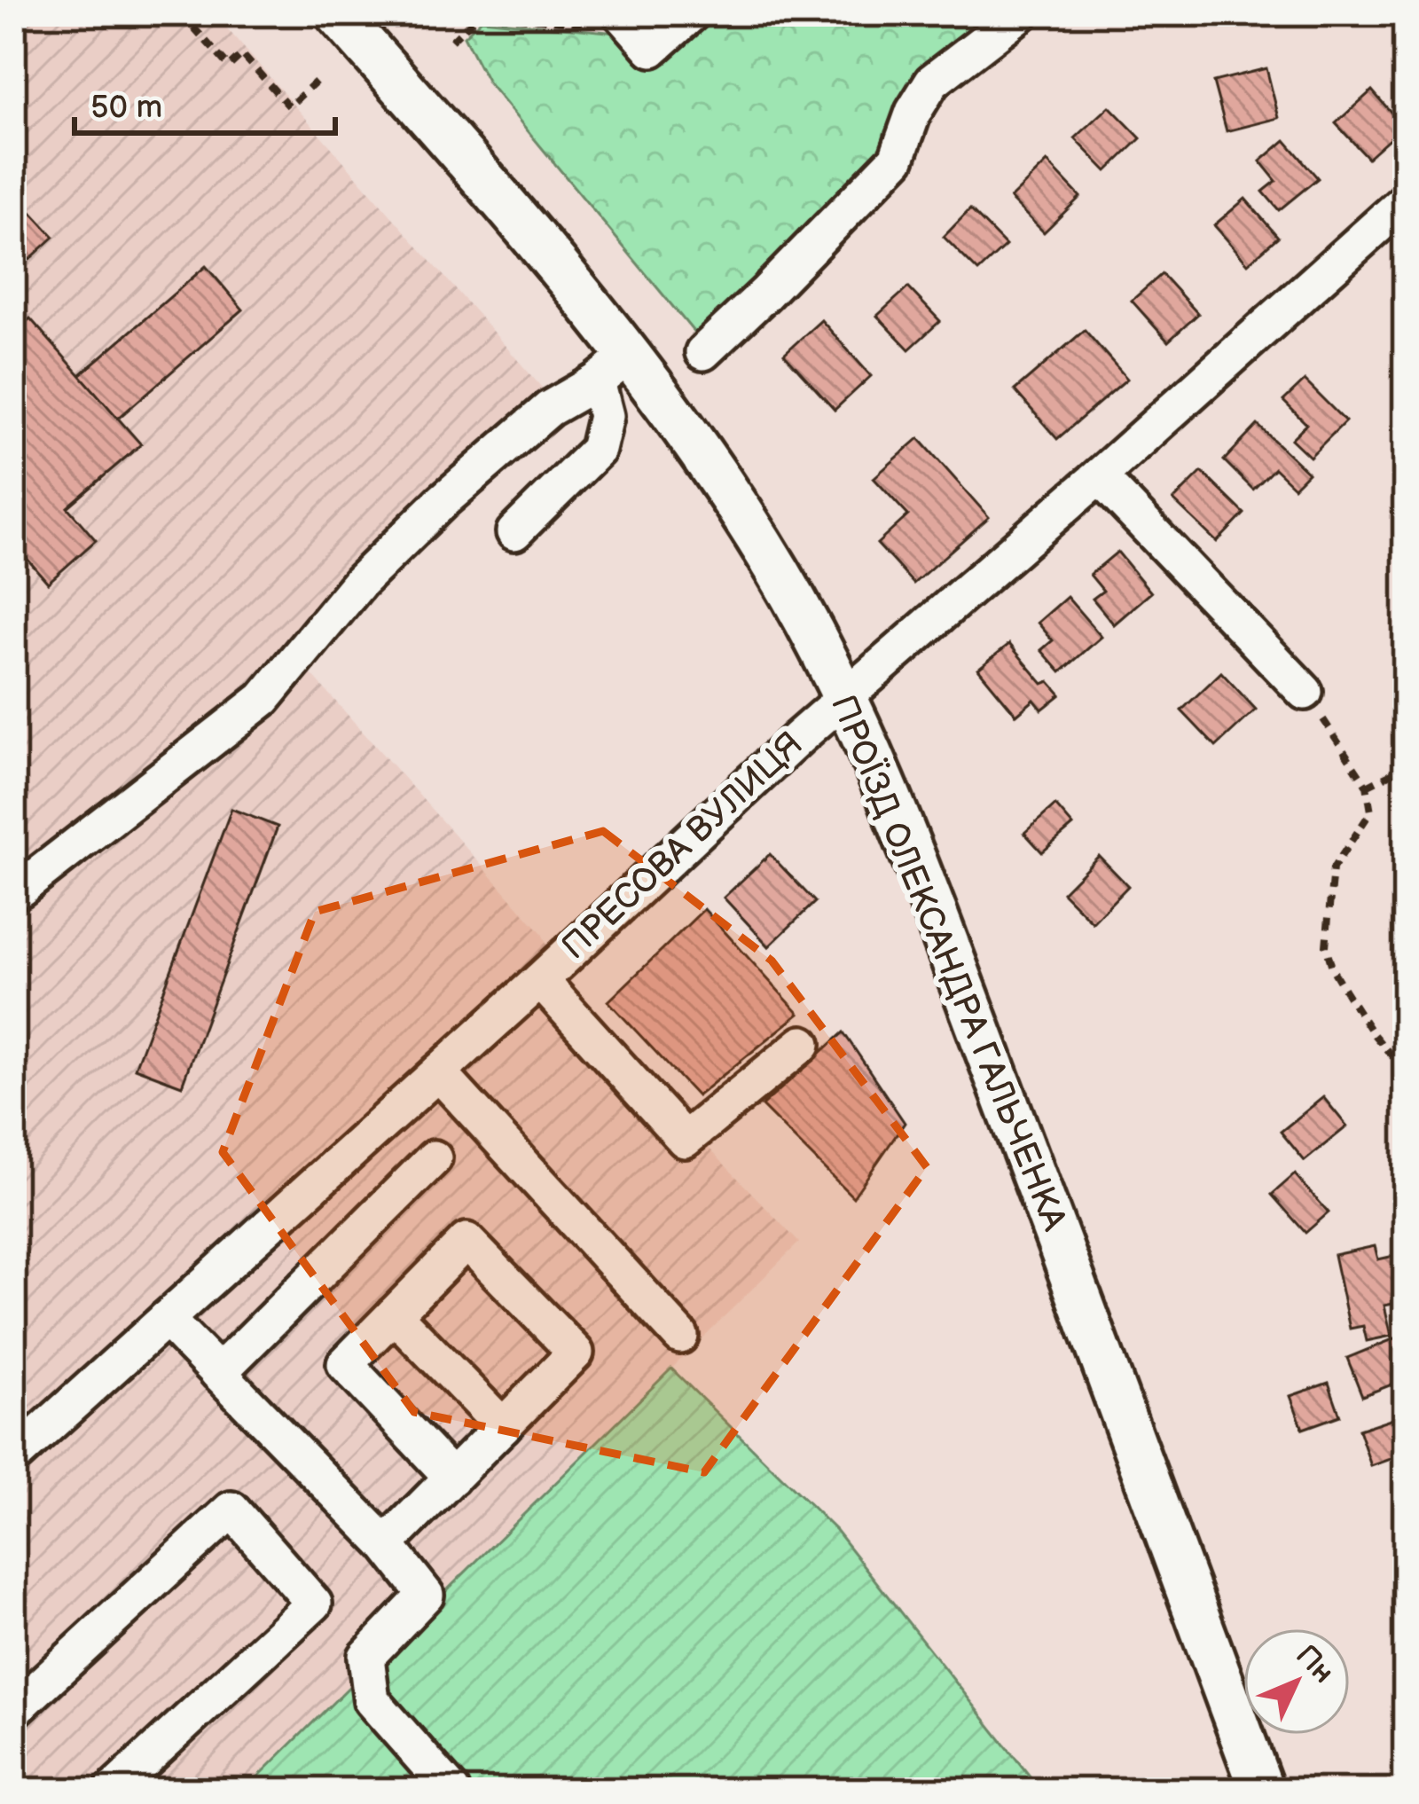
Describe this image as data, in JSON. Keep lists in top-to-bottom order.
{
  "streets": {
    "main road": ["ПРОЇЗД ОЛЕКСАНДРА ГАЛЬЧЕНКА"],
    "street": ["ПРЕСОВА ВУЛИЦЯ"]
  },
  "crossings": [
    ["ПРЕСОВА ВУЛИЦЯ", "ПРОЇЗД ОЛЕКСАНДРА ГАЛЬЧЕНКА"]
  ],
  "scale_bar": "50 m",
  "north": "top right"
}
